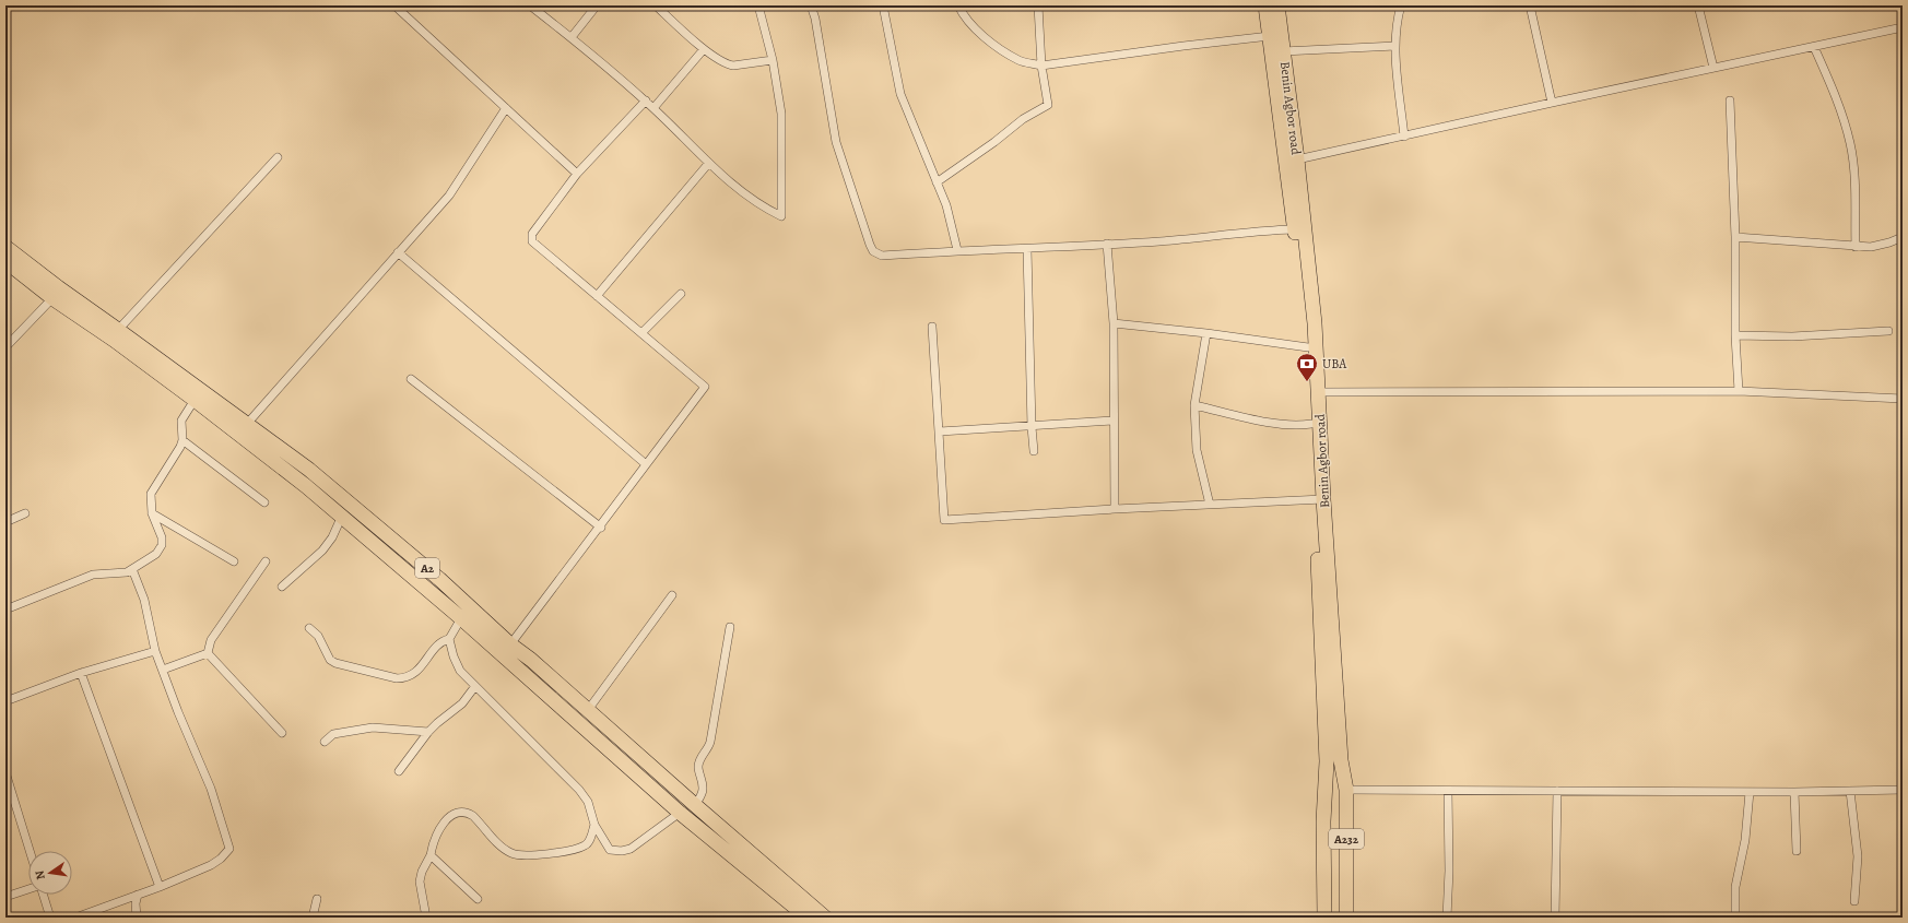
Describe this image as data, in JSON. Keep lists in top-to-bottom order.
{
  "streets": {
    "highway": ["Benin Agbor road", "A2", "A232"]
  },
  "places": {
    "bank": ["UBA"]
  },
  "north": "left"
}
